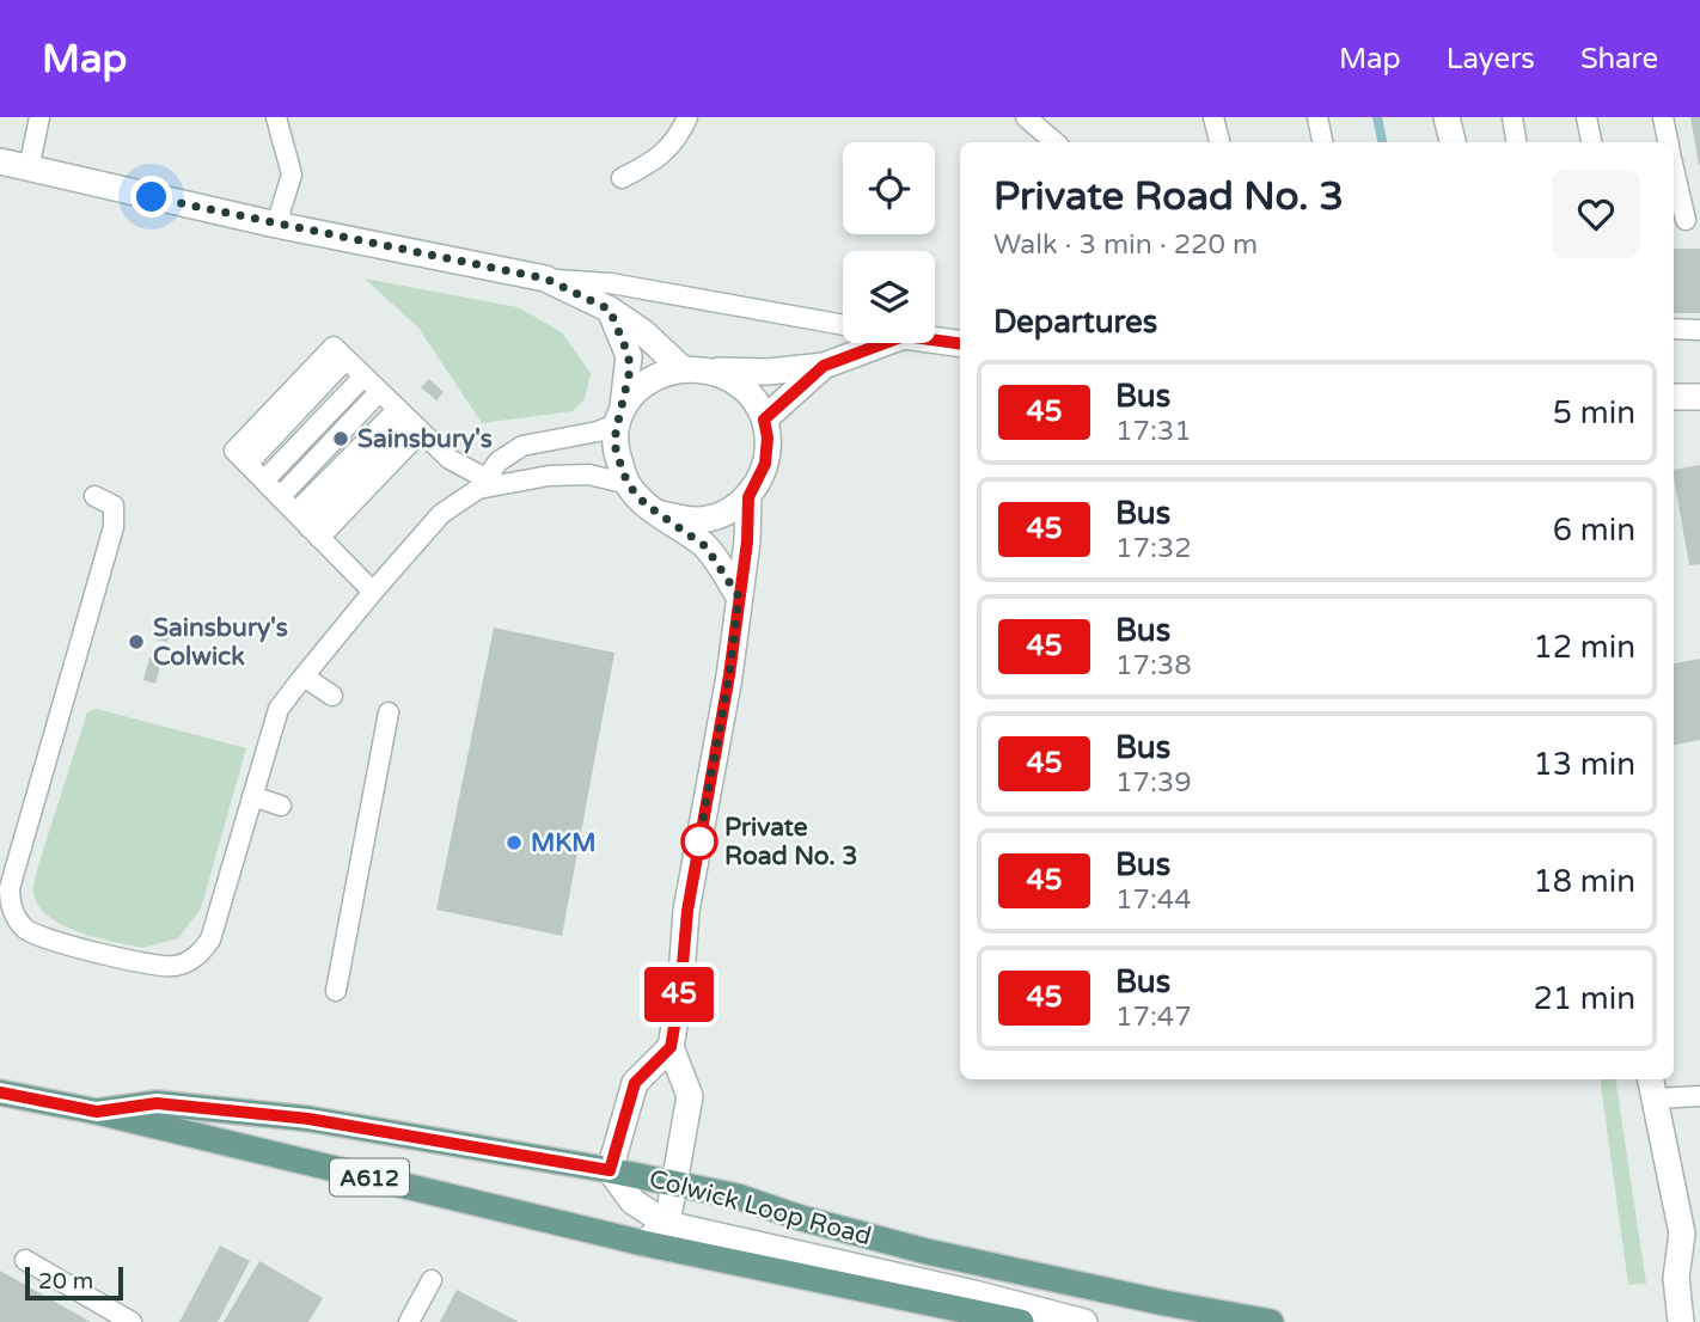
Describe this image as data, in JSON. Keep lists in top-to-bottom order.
{
  "streets": {
    "main road": ["A612", "Colwick Loop Road"]
  },
  "places": [
    "Sainsbury's",
    "Sainsbury's Colwick",
    "Private Road No. 3",
    "MKM"
  ],
  "lines": ["bus line 45"],
  "scale_bar": "20 m",
  "page": {
    "header": "Map",
    "nav": ["Map", "Layers", "Share"],
    "on_map": "45",
    "heading": [
      ["Private Road No. 3", "Walk · 3 min · 220 m"],
      "Departures"
    ],
    "list": [
      {
        "mark": "45",
        "name": "Bus",
        "note": "17:31",
        "value": "5 min"
      },
      {
        "mark": "45",
        "name": "Bus",
        "note": "17:32",
        "value": "6 min"
      },
      {
        "mark": "45",
        "name": "Bus",
        "note": "17:38",
        "value": "12 min"
      },
      {
        "mark": "45",
        "name": "Bus",
        "note": "17:39",
        "value": "13 min"
      },
      {
        "mark": "45",
        "name": "Bus",
        "note": "17:44",
        "value": "18 min"
      },
      {
        "mark": "45",
        "name": "Bus",
        "note": "17:47",
        "value": "21 min"
      }
    ],
    "scale": "20 m"
  }
}
